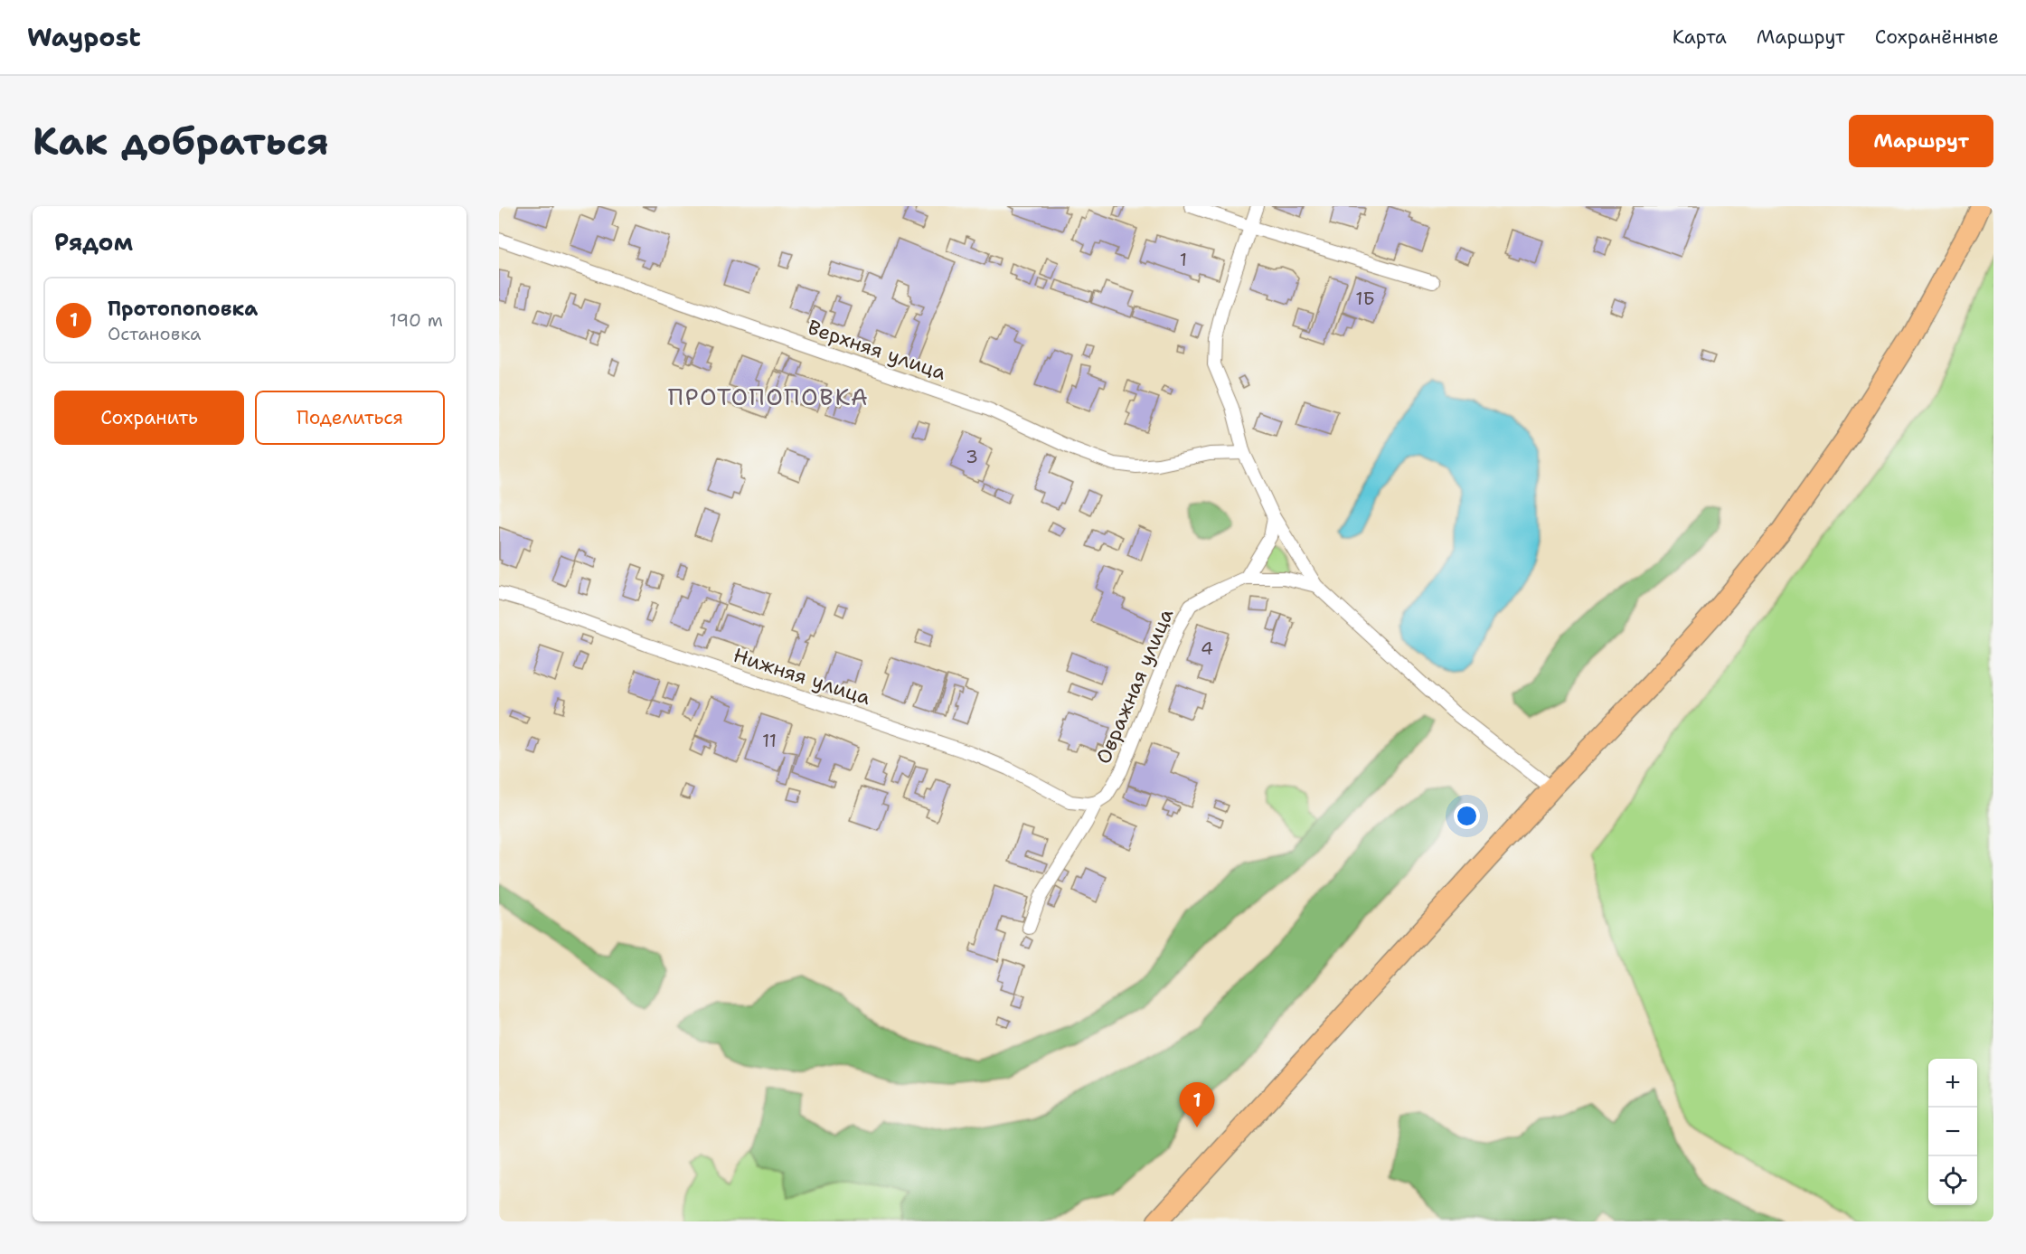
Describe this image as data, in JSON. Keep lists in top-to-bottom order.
{
  "streets": {
    "street": ["Верхняя улица", "Нижняя улица", "Овражная улица"]
  },
  "crossings": [
    ["Нижняя улица", "Овражная улица"]
  ],
  "districts": ["ПРОТОПОПОВКА"],
  "house_numbers": [
    "1",
    "1Б",
    "3",
    "4",
    "11"
  ],
  "page": {
    "header": "Waypost",
    "nav": ["Карта", "Маршрут", "Сохранённые"],
    "buttons": [
      "Маршрут",
      ["Сохранить", "Поделиться"]
    ],
    "title": "Как добраться",
    "heading": "Рядом",
    "list": [
      {
        "mark": "1",
        "name": "Протопоповка",
        "note": "Остановка",
        "value": "190 m"
      }
    ],
    "map_buttons": ["+", "−"],
    "pins": "1"
  }
}
